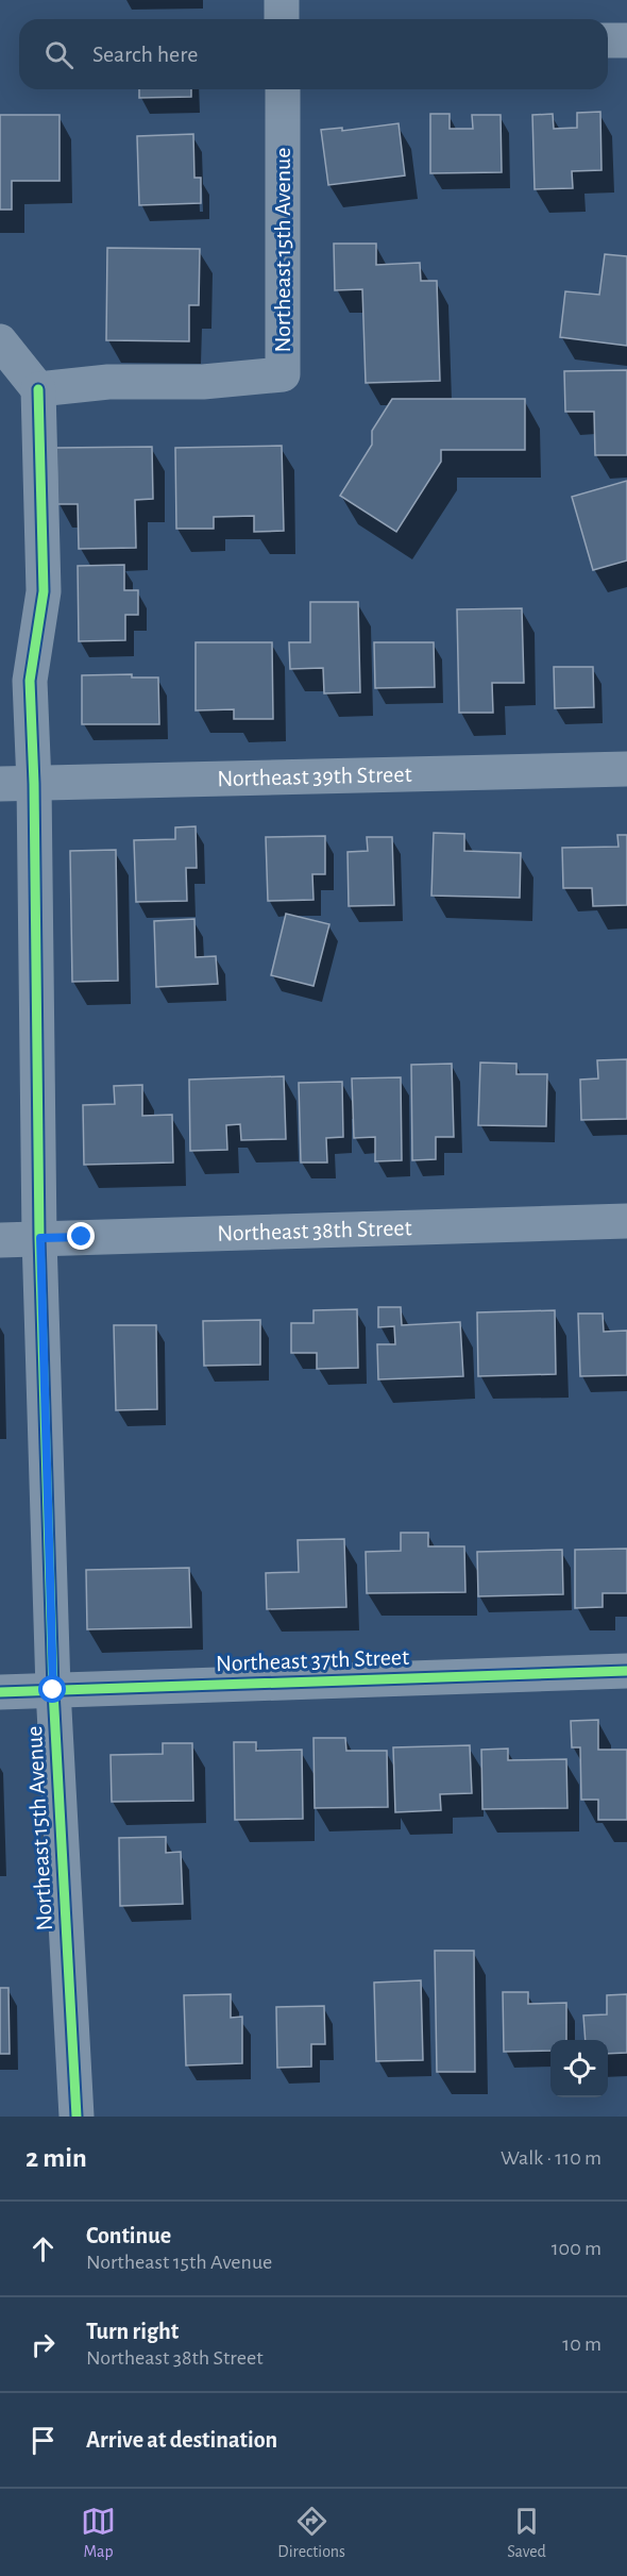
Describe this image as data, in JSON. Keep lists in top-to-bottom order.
{
  "streets": {
    "street": [
      "Northeast 15th Avenue",
      "Northeast 39th Street",
      "Northeast 38th Street",
      "Northeast 37th Street"
    ]
  },
  "crossings": [
    ["Northeast 15th Avenue", "Northeast 39th Street"],
    ["Northeast 15th Avenue", "Northeast 38th Street"],
    ["Northeast 15th Avenue", "Northeast 37th Street"]
  ],
  "page": {
    "search": "Search here",
    "heading": ["2 min", "Walk · 110 m"],
    "list": [
      ["Continue", "Northeast 15th Avenue", "100 m"],
      ["Turn right", "Northeast 38th Street", "10 m"],
      "Arrive at destination"
    ],
    "nav": ["Map", "Directions", "Saved"]
  }
}
